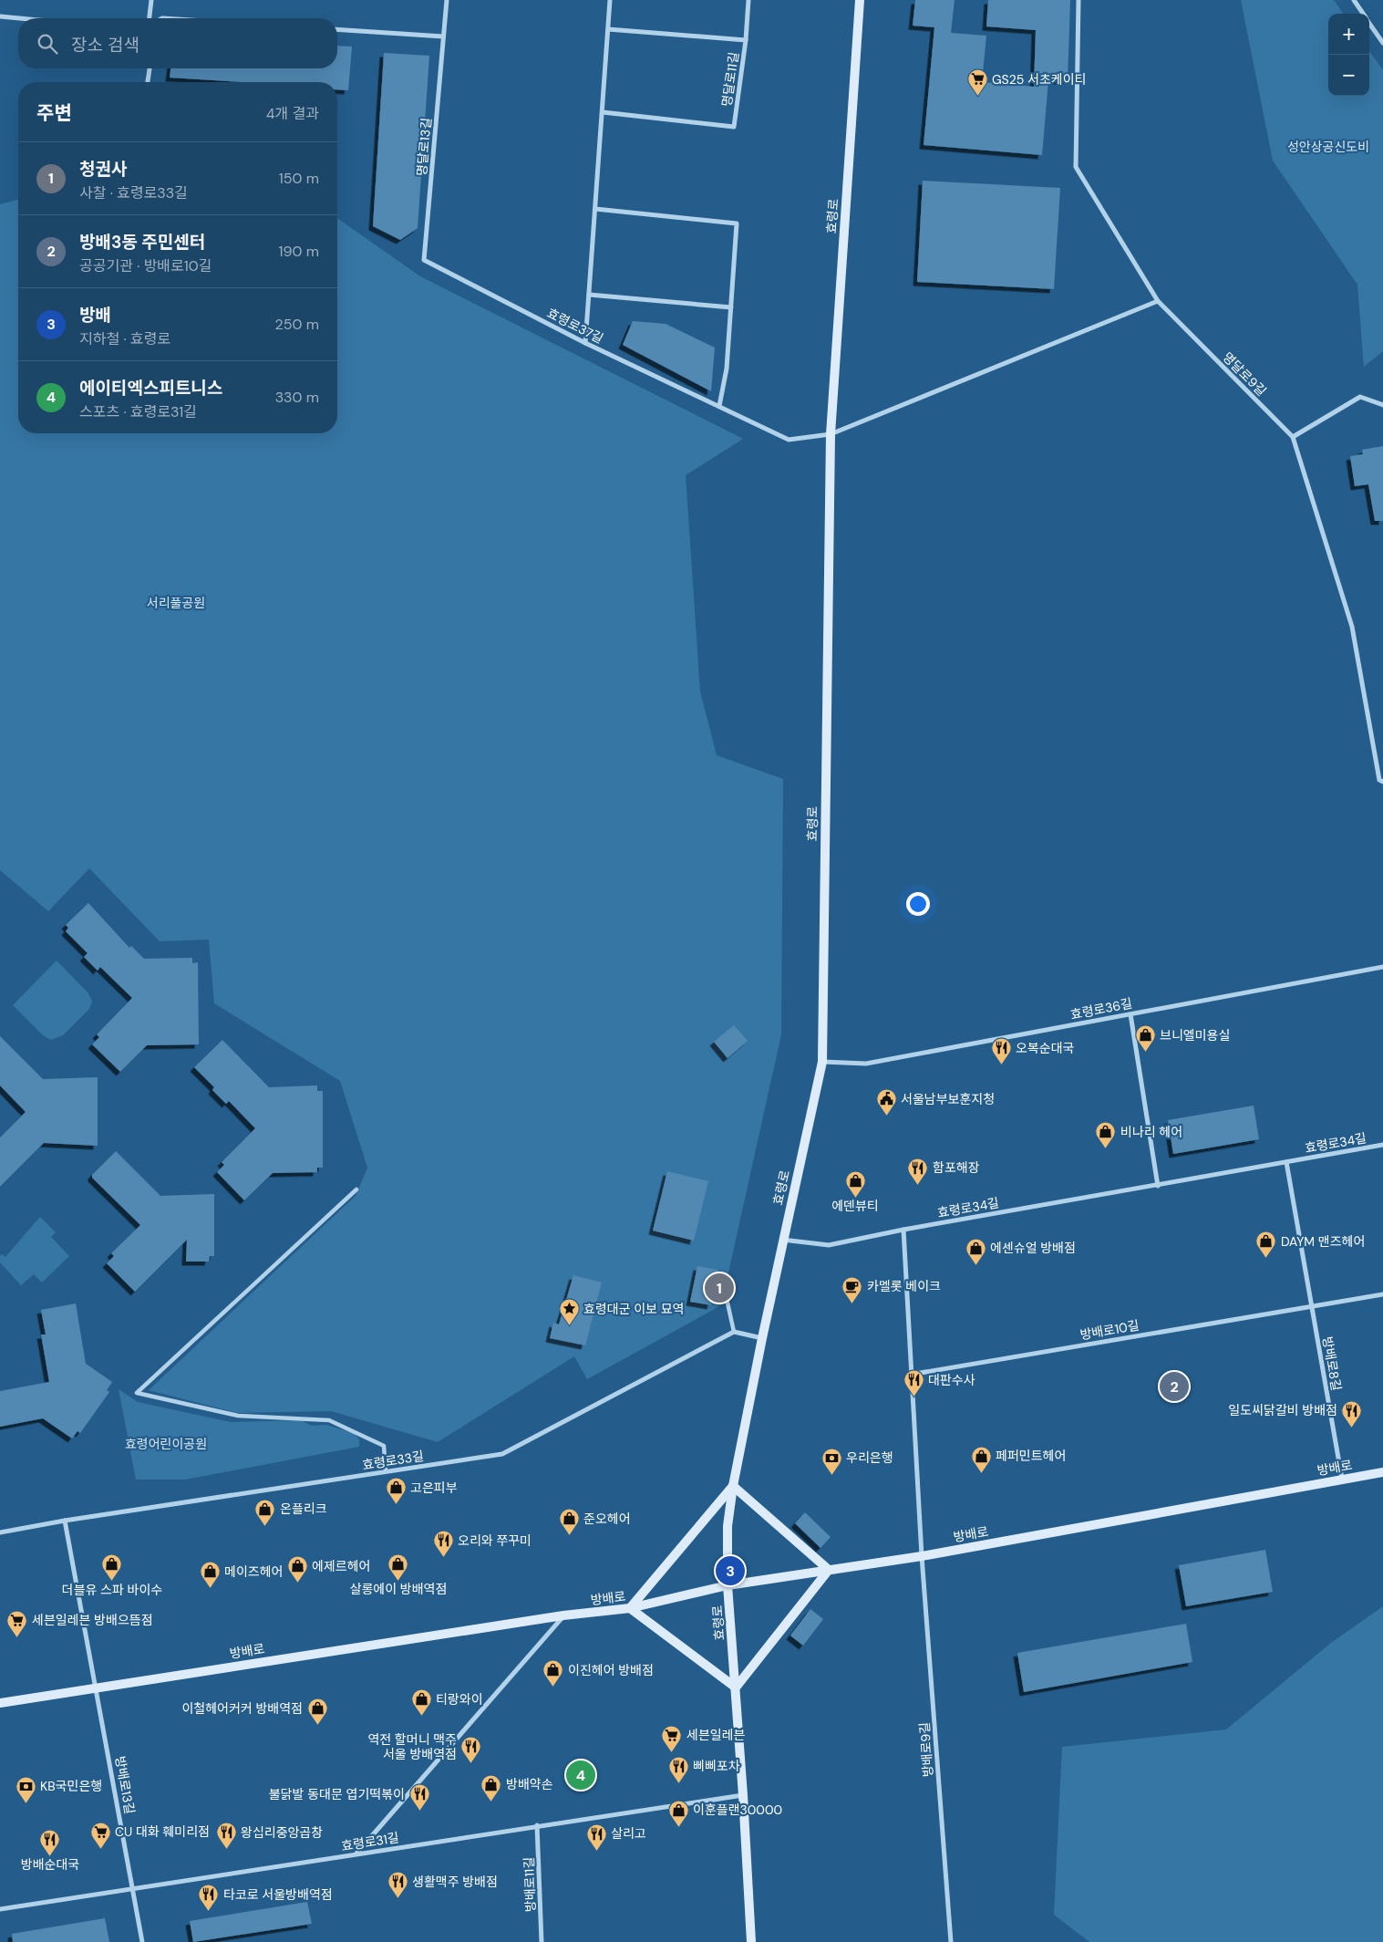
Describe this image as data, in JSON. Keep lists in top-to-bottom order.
{
  "streets": {
    "main road": ["효령로", "방배로"],
    "street": [
      "명달로11길",
      "명달로13길",
      "효령로37길",
      "명달로9길",
      "효령로36길",
      "효령로34길",
      "방배로10길",
      "방배로8길",
      "효령로33길",
      "방배로9길",
      "방배로13길",
      "효령로31길",
      "방배로11길"
    ]
  },
  "crossings": [
    ["명달로13길", "효령로37길"],
    ["효령로", "효령로37길"],
    ["효령로", "효령로36길"],
    ["효령로", "효령로34길"],
    ["효령로", "방배로"],
    ["효령로", "효령로31길"],
    ["효령로34길", "방배로8길"],
    ["방배로10길", "방배로8길"],
    ["방배로8길", "방배로"],
    ["방배로", "방배로9길"],
    ["방배로", "방배로13길"],
    ["방배로13길", "효령로31길"],
    ["효령로31길", "방배로11길"]
  ],
  "parks": ["성안상공신도비", "서리풀공원", "효령어린이공원"],
  "places": {
    "supermarket": [
      "GS25 서초케이티",
      "세븐일레븐 방배으뜸점",
      "세븐일레븐",
      "CU 대화 훼미리점"
    ],
    "shop": [
      "브니엘미용실",
      "비나리 헤어",
      "에덴뷰티",
      "DAYM 맨즈헤어",
      "에센슈얼 방배점",
      "페퍼민트헤어",
      "고은피부",
      "온플리크",
      "준오헤어",
      "살롱에이 방배역점",
      "더블유 스파 바이수",
      "에제르헤어",
      "메이즈헤어",
      "이진헤어 방배점",
      "티랑와이",
      "이철헤어커커 방배역점",
      "방배약손",
      "이훈플랜30000"
    ],
    "restaurant": [
      "오복순대국",
      "함포해장",
      "대판수사",
      "일도씨닭갈비 방배점",
      "오리와 쭈꾸미",
      "역전 할머니 맥주 서울 방배역점",
      "삐삐포차",
      "불닭발 동대문 엽기떡볶이",
      "왕십리중앙곱창",
      "살리고",
      "방배순대국",
      "생활맥주 방배점",
      "타코로 서울방배역점"
    ],
    "public building": ["서울남부보훈지청"],
    "cafe": ["카멜롯 베이크"],
    "place": ["효령대군 이보 묘역"],
    "bank": ["우리은행", "KB국민은행"]
  },
  "page": {
    "map_buttons": ["+", "−"],
    "search": "장소 검색",
    "heading": ["주변", "4개 결과"],
    "list": [
      {
        "mark": "1",
        "name": "청권사",
        "note": "사찰 · 효령로33길",
        "value": "150 m"
      },
      {
        "mark": "2",
        "name": "방배3동 주민센터",
        "note": "공공기관 · 방배로10길",
        "value": "190 m"
      },
      {
        "mark": "3",
        "name": "방배",
        "note": "지하철 · 효령로",
        "value": "250 m"
      },
      {
        "mark": "4",
        "name": "에이티엑스피트니스",
        "note": "스포츠 · 효령로31길",
        "value": "330 m"
      }
    ],
    "pins": [
      "1",
      "2",
      "3",
      "4"
    ]
  }
}
